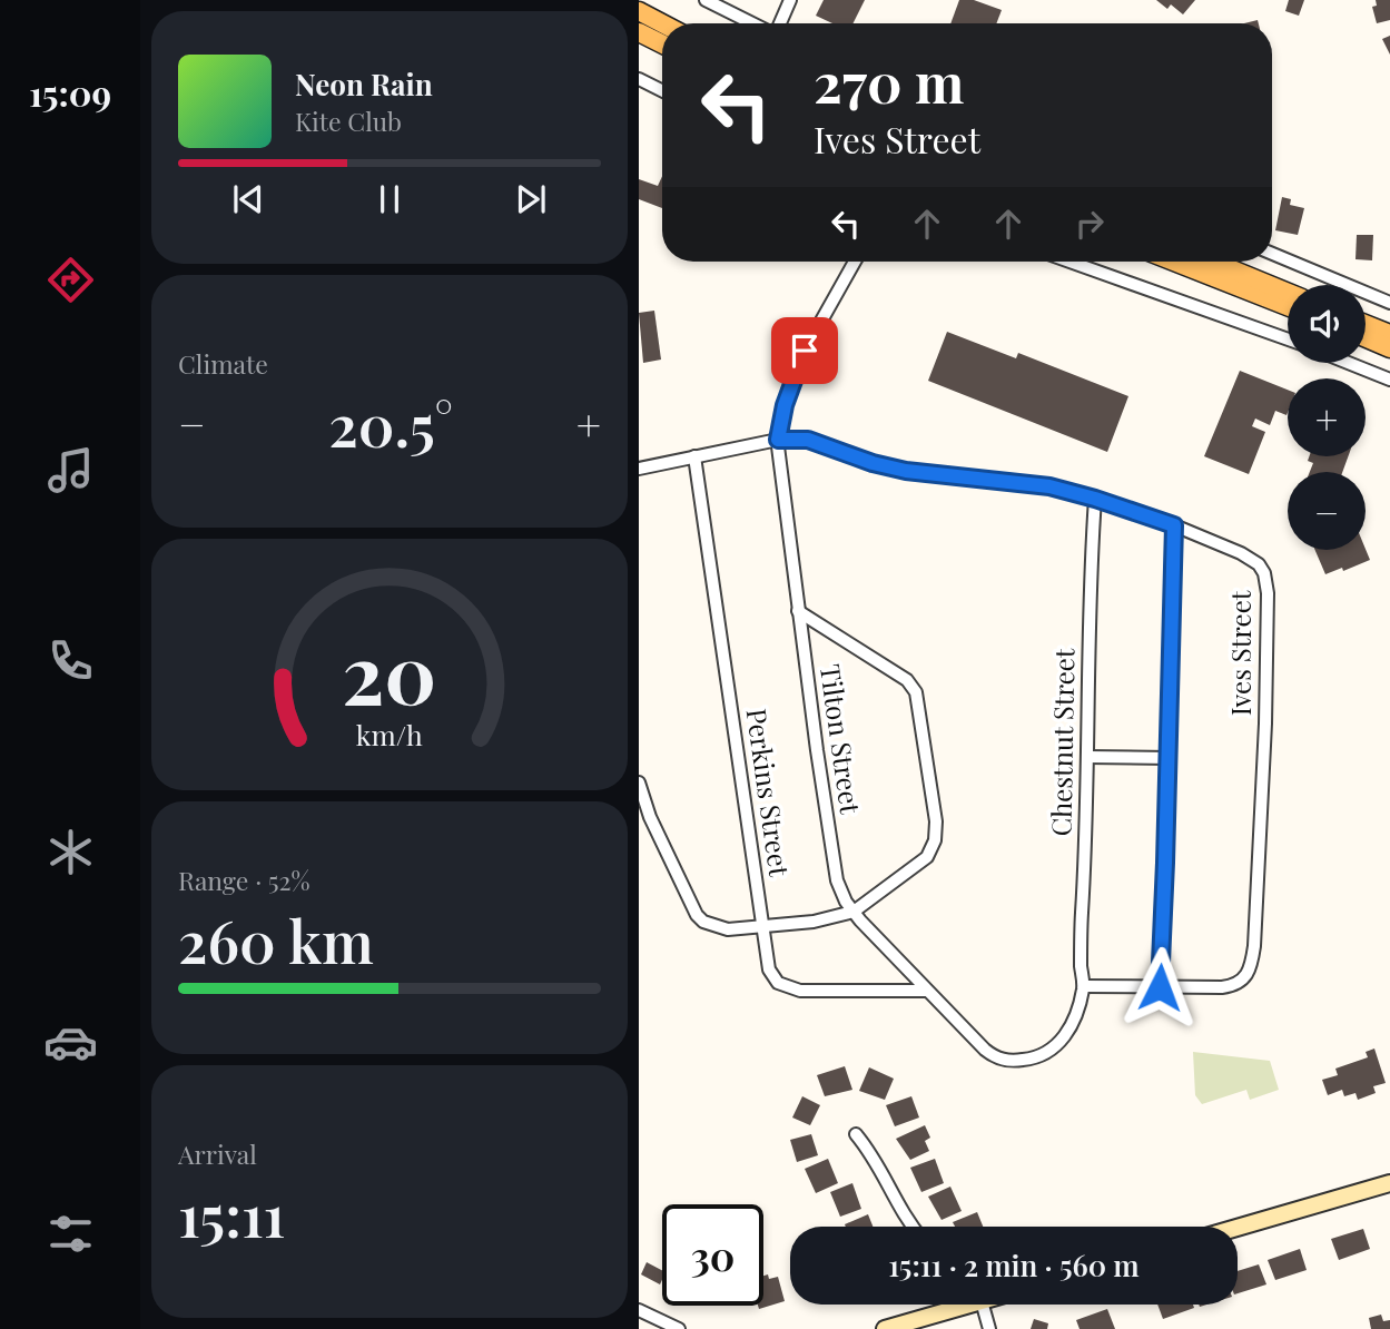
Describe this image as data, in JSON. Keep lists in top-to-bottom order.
{
  "streets": {
    "street": [
      "Ives Street",
      "Tilton Street",
      "Chestnut Street",
      "Perkins Street"
    ]
  },
  "crossings": [
    ["Ives Street", "Tilton Street"],
    ["Ives Street", "Chestnut Street"],
    ["Ives Street", "Perkins Street"],
    ["Tilton Street", "Chestnut Street"],
    ["Tilton Street", "Perkins Street"]
  ],
  "page": {
    "tabs": "15:09",
    "turn": ["270 m", "Ives Street"],
    "song": ["Neon Rain", "Kite Club"],
    "tile": [
      "Climate",
      ["Range · 52%", "260 km"],
      ["Arrival", "15:11"]
    ],
    "map_buttons": ["+", "−"],
    "heat": ["−", "20.5°", "+"],
    "limit": "30",
    "trip": "15:11 · 2 min · 560 m",
    "gauge": ["20", "km/h"]
  }
}
